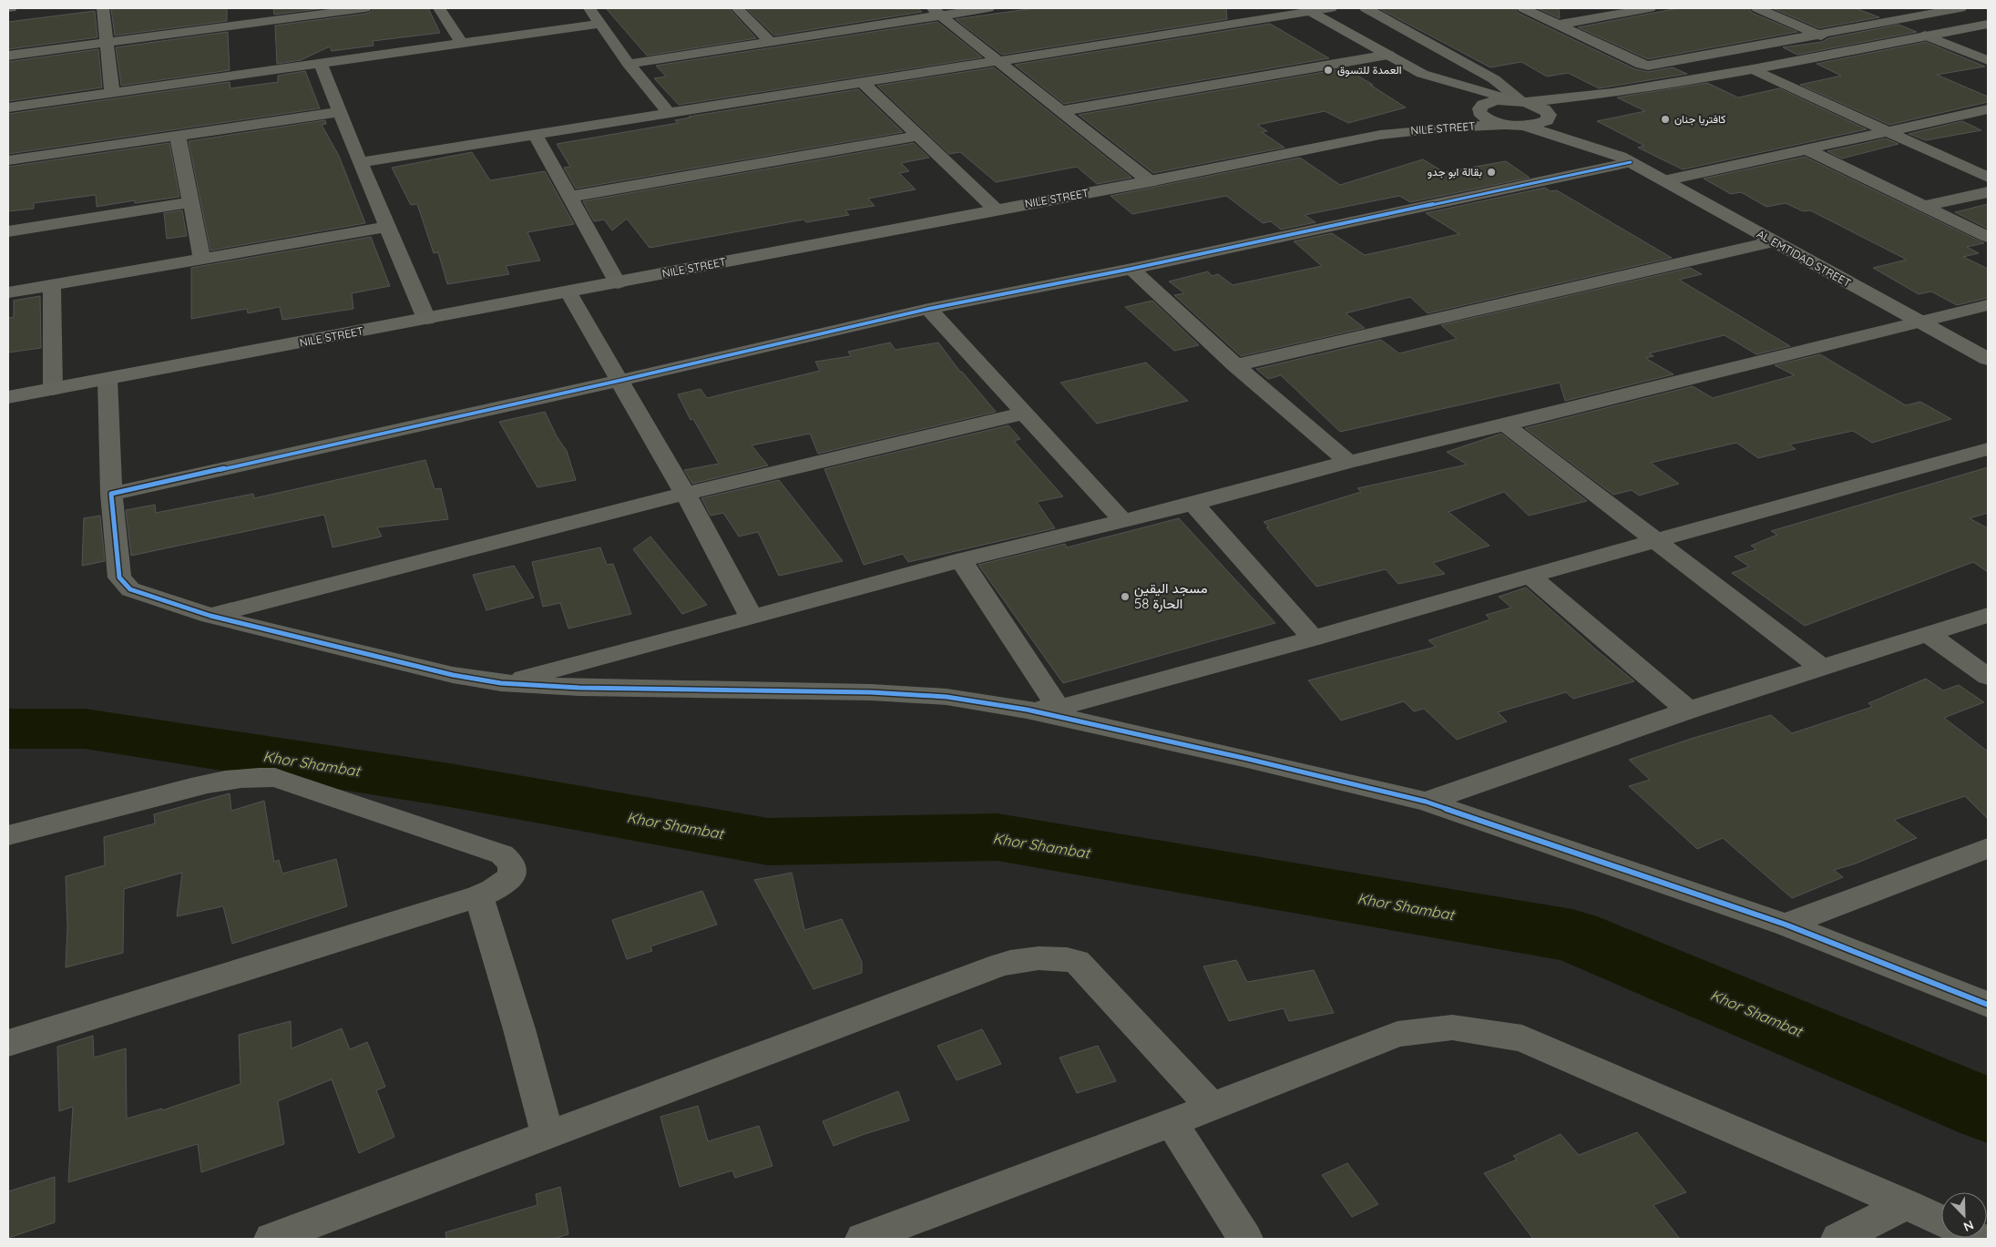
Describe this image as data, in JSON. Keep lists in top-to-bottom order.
{
  "streets": {
    "street": ["NILE STREET", "AL EMTIDAD STREET"]
  },
  "water": ["Khor Shambat"],
  "places": [
    "العمدة للتسوق",
    "كافتريا جنان",
    "بقالة ابو جدو",
    "مسجد اليقين الحارة 58"
  ],
  "north": "bottom right"
}
